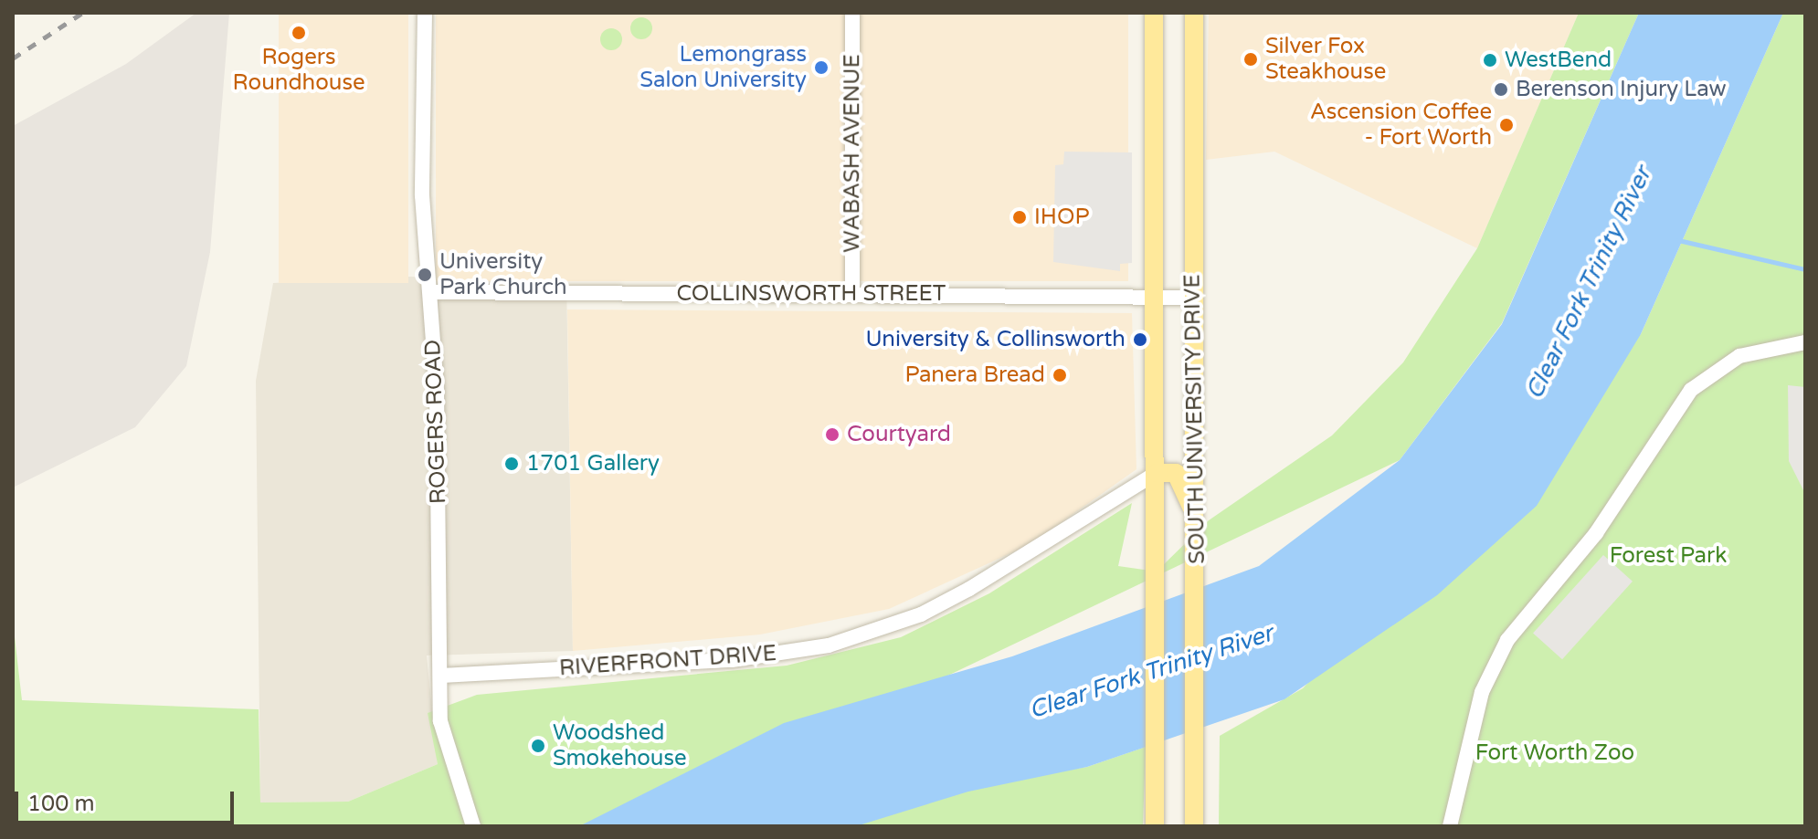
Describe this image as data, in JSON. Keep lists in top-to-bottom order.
{
  "streets": {
    "main road": ["SOUTH UNIVERSITY DRIVE"],
    "street": [
      "WABASH AVENUE",
      "COLLINSWORTH STREET",
      "ROGERS ROAD",
      "RIVERFRONT DRIVE"
    ]
  },
  "crossings": [
    ["WABASH AVENUE", "COLLINSWORTH STREET"],
    ["COLLINSWORTH STREET", "SOUTH UNIVERSITY DRIVE"],
    ["COLLINSWORTH STREET", "ROGERS ROAD"],
    ["SOUTH UNIVERSITY DRIVE", "RIVERFRONT DRIVE"],
    ["ROGERS ROAD", "RIVERFRONT DRIVE"]
  ],
  "water": ["Clear Fork Trinity River"],
  "parks": ["Forest Park", "Fort Worth Zoo"],
  "places": [
    "Rogers Roundhouse",
    "Silver Fox Steakhouse",
    "WestBend",
    "Lemongrass Salon University",
    "Berenson Injury Law",
    "Ascension Coffee - Fort Worth",
    "IHOP",
    "University Park Church",
    "University & Collinsworth",
    "Panera Bread",
    "Courtyard",
    "1701 Gallery",
    "Woodshed Smokehouse"
  ],
  "scale_bar": "100 m"
}
